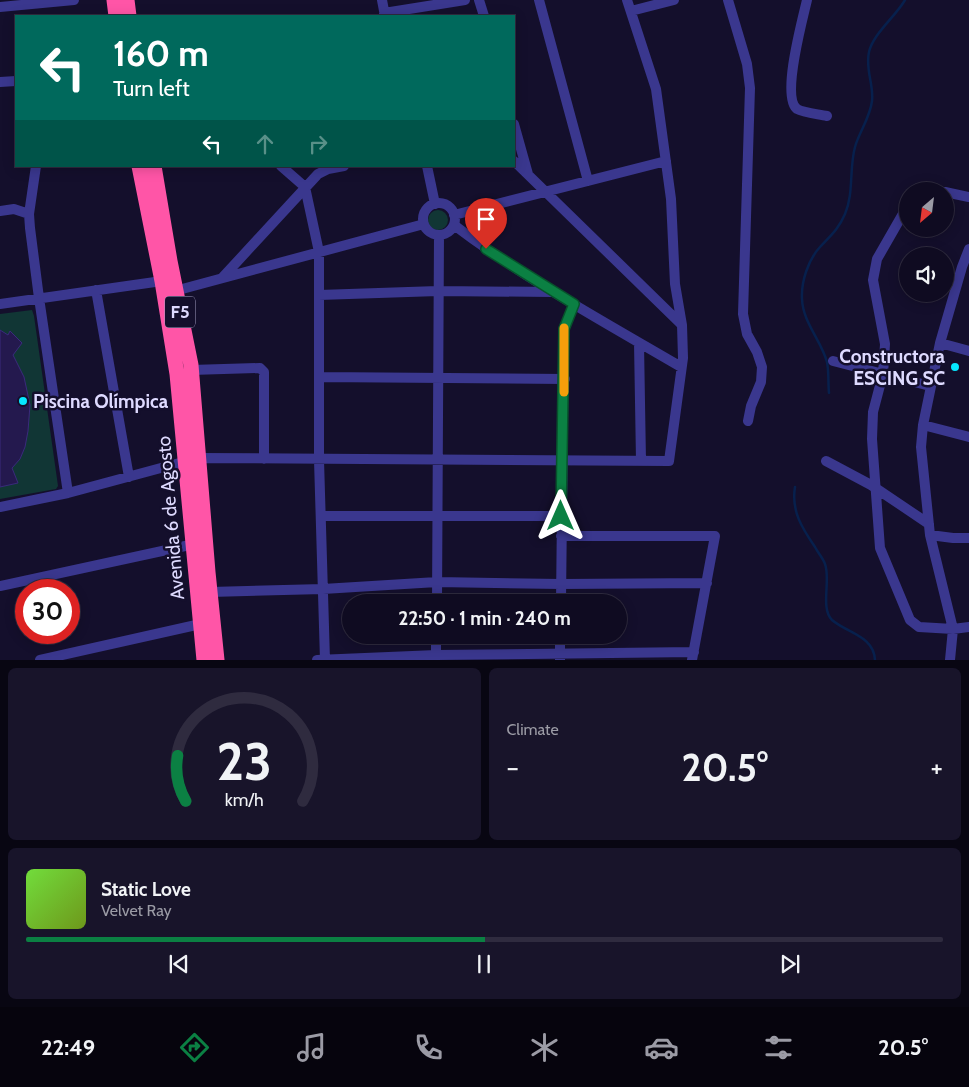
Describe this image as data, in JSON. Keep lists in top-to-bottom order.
{
  "streets": {
    "highway": ["F5", "Avenida 6 de Agosto"]
  },
  "places": ["Constructora ESCING SC", "Piscina Olímpica"],
  "north": "bottom left",
  "page": {
    "turn": ["160 m", "Turn left"],
    "limit": "30",
    "trip": "22:50 · 1 min · 240 m",
    "tile": "Climate",
    "heat": ["−", "20.5°", "+"],
    "song": ["Static Love", "Velvet Ray"],
    "tabs": ["22:49", "20.5°"],
    "gauge": ["23", "km/h"]
  }
}
